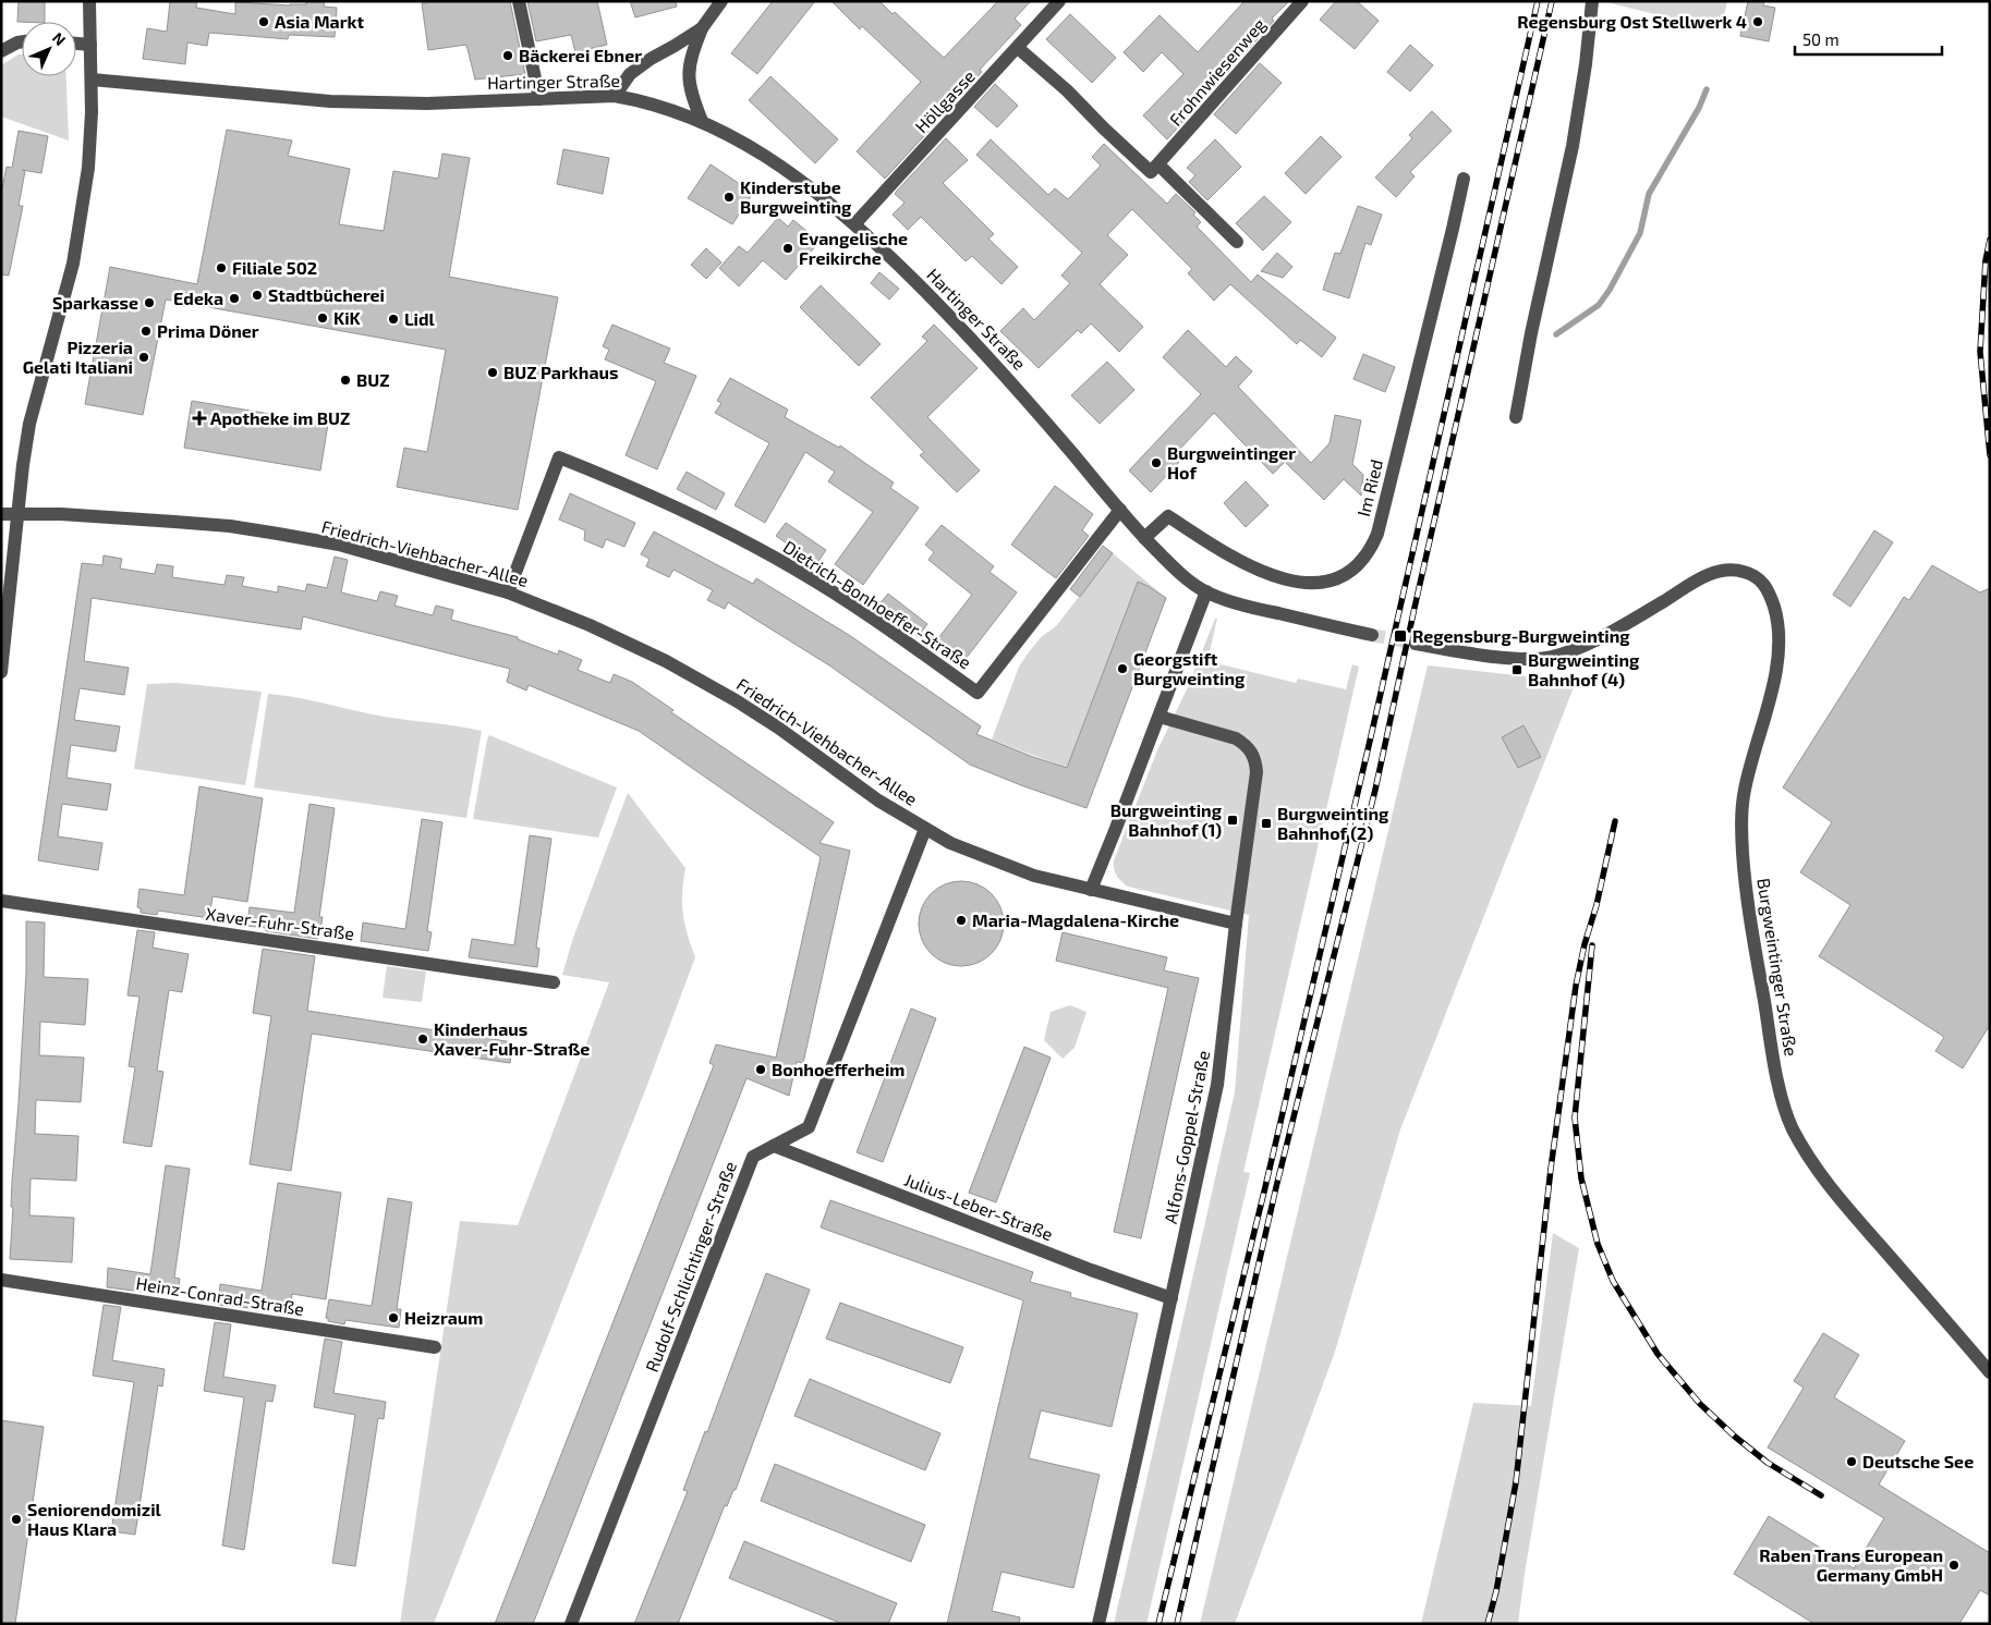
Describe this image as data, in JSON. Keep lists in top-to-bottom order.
{
  "streets": {
    "street": [
      "Frohnwiesenweg",
      "Hartinger Straße",
      "Höllgasse",
      "Im Ried",
      "Friedrich-Viehbacher-Allee",
      "Dietrich-Bonhoeffer-Straße",
      "Xaver-Fuhr-Straße",
      "Burgweintinger Straße",
      "Alfons-Goppel-Straße",
      "Julius-Leber-Straße",
      "Rudolf-Schlichtinger-Straße",
      "Heinz-Conrad-Straße"
    ]
  },
  "crossings": [
    ["Hartinger Straße", "Höllgasse"],
    ["Hartinger Straße", "Im Ried"],
    ["Hartinger Straße", "Dietrich-Bonhoeffer-Straße"],
    ["Friedrich-Viehbacher-Allee", "Dietrich-Bonhoeffer-Straße"],
    ["Friedrich-Viehbacher-Allee", "Alfons-Goppel-Straße"],
    ["Friedrich-Viehbacher-Allee", "Rudolf-Schlichtinger-Straße"],
    ["Alfons-Goppel-Straße", "Julius-Leber-Straße"],
    ["Julius-Leber-Straße", "Rudolf-Schlichtinger-Straße"]
  ],
  "places": {
    "other": [
      "Asia Markt",
      "Regensburg Ost Stellwerk 4",
      "Bäckerei Ebner",
      "Kinderstube Burgweinting",
      "Evangelische Freikirche",
      "Filiale 502",
      "Stadtbücherei",
      "Edeka",
      "Sparkasse",
      "KiK",
      "Lidl",
      "Prima Döner",
      "Pizzeria Gelati Italiani",
      "BUZ Parkhaus",
      "BUZ",
      "Burgweintinger Hof",
      "Georgstift Burgweinting",
      "Maria-Magdalena-Kirche",
      "Kinderhaus Xaver-Fuhr-Straße",
      "Bonhoefferheim",
      "Heizraum",
      "Deutsche See",
      "Seniorendomizil Haus Klara",
      "Raben Trans European Germany GmbH"
    ],
    "health": ["Apotheke im BUZ"],
    "transit": [
      "Regensburg-Burgweinting",
      "Burgweinting Bahnhof (4)",
      "Burgweinting Bahnhof (1)",
      "Burgweinting Bahnhof (2)"
    ]
  },
  "scale_bar": "50 m",
  "north": "top right"
}
